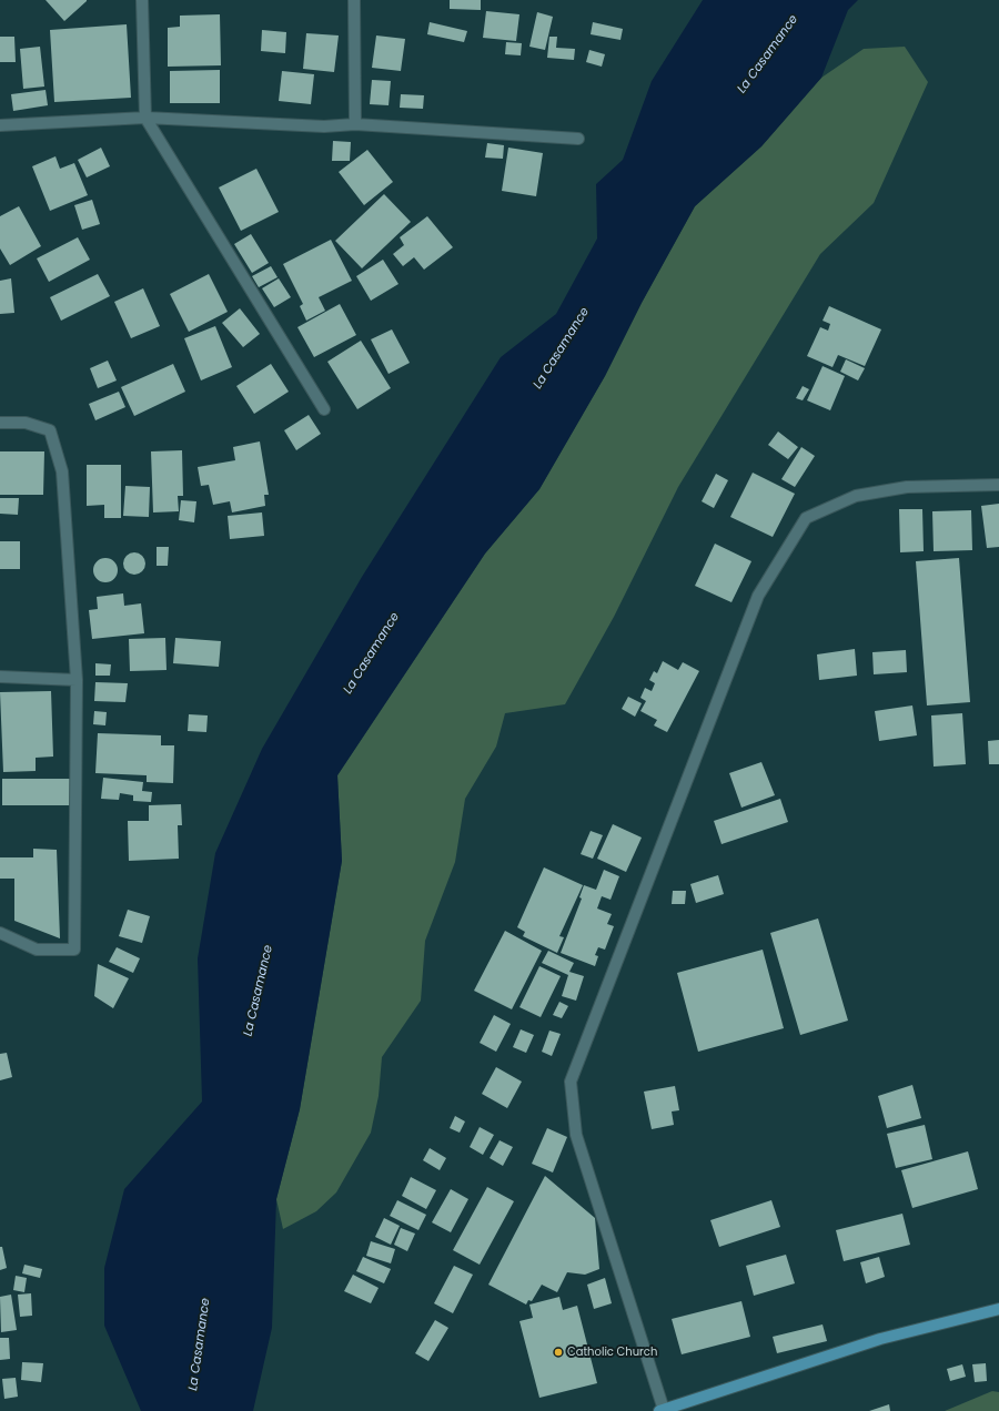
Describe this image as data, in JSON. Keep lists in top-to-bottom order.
{
  "water": ["La Casamance"],
  "places": ["Catholic Church"]
}
